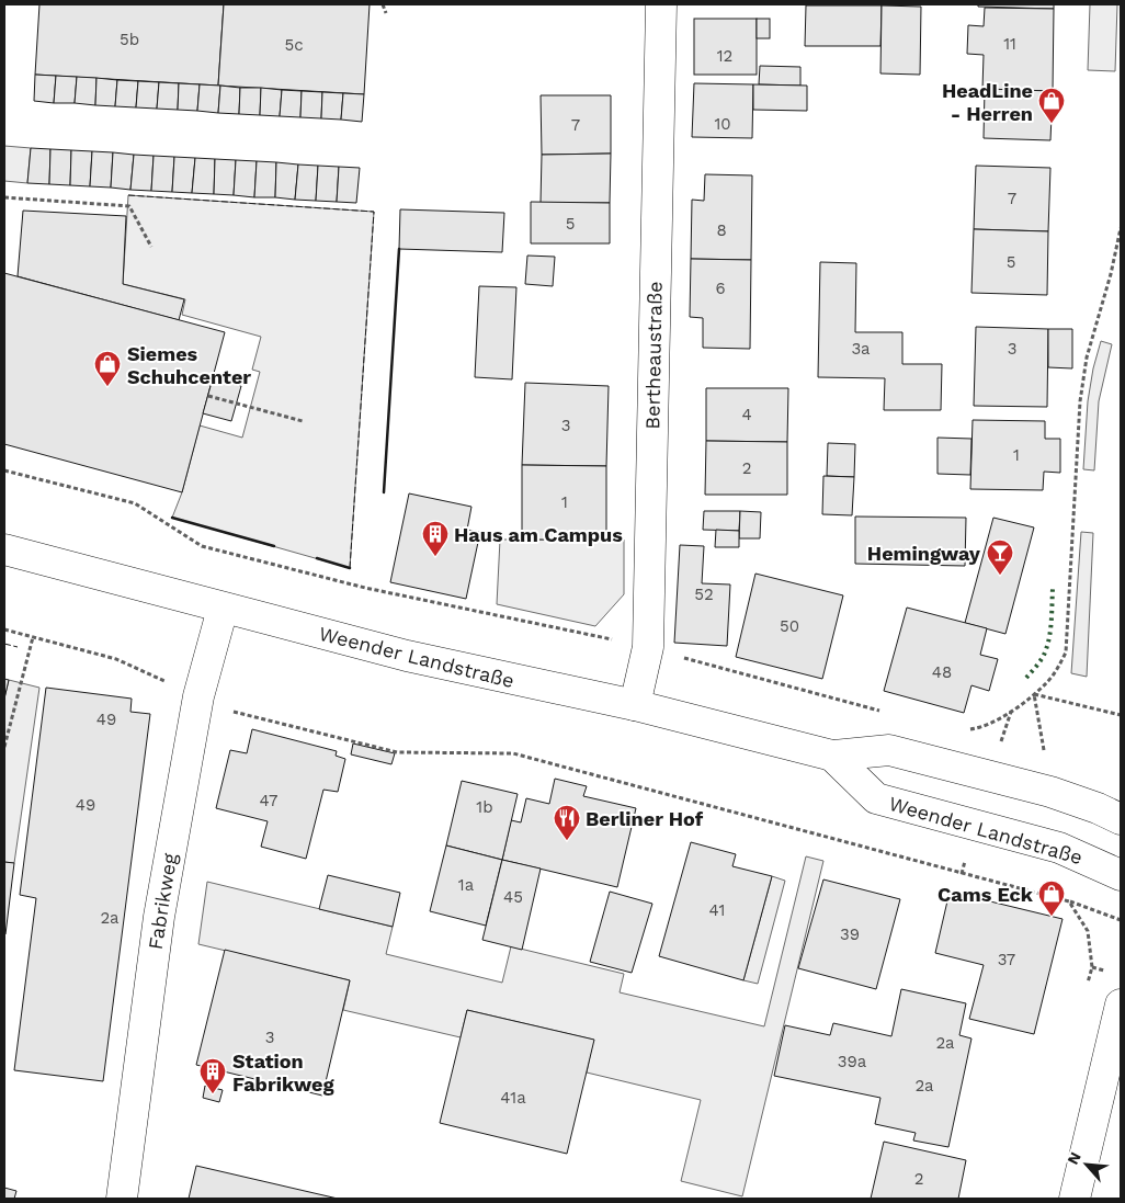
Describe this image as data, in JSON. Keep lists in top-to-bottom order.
{
  "streets": {
    "street": ["Bertheaustraße", "Weender Landstraße", "Fabrikweg"]
  },
  "crossings": [
    ["Bertheaustraße", "Weender Landstraße"],
    ["Weender Landstraße", "Fabrikweg"]
  ],
  "places": {
    "shop": ["HeadLine - Herren", "Siemes Schuhcenter", "Cams Eck"],
    "building": ["Haus am Campus", "Station Fabrikweg"],
    "bar": ["Hemingway"],
    "restaurant": ["Berliner Hof"]
  },
  "house_numbers": [
    "5b",
    "11",
    "5c",
    "12",
    "10",
    "7",
    "7",
    "5",
    "8",
    "5",
    "6",
    "3a",
    "3",
    "4",
    "3",
    "1",
    "2",
    "1",
    "52",
    "50",
    "48",
    "49",
    "47",
    "49",
    "1b",
    "1a",
    "45",
    "41",
    "2a",
    "39",
    "37",
    "3",
    "2a",
    "39a",
    "2a",
    "41a",
    "2"
  ],
  "north": "top left"
}
